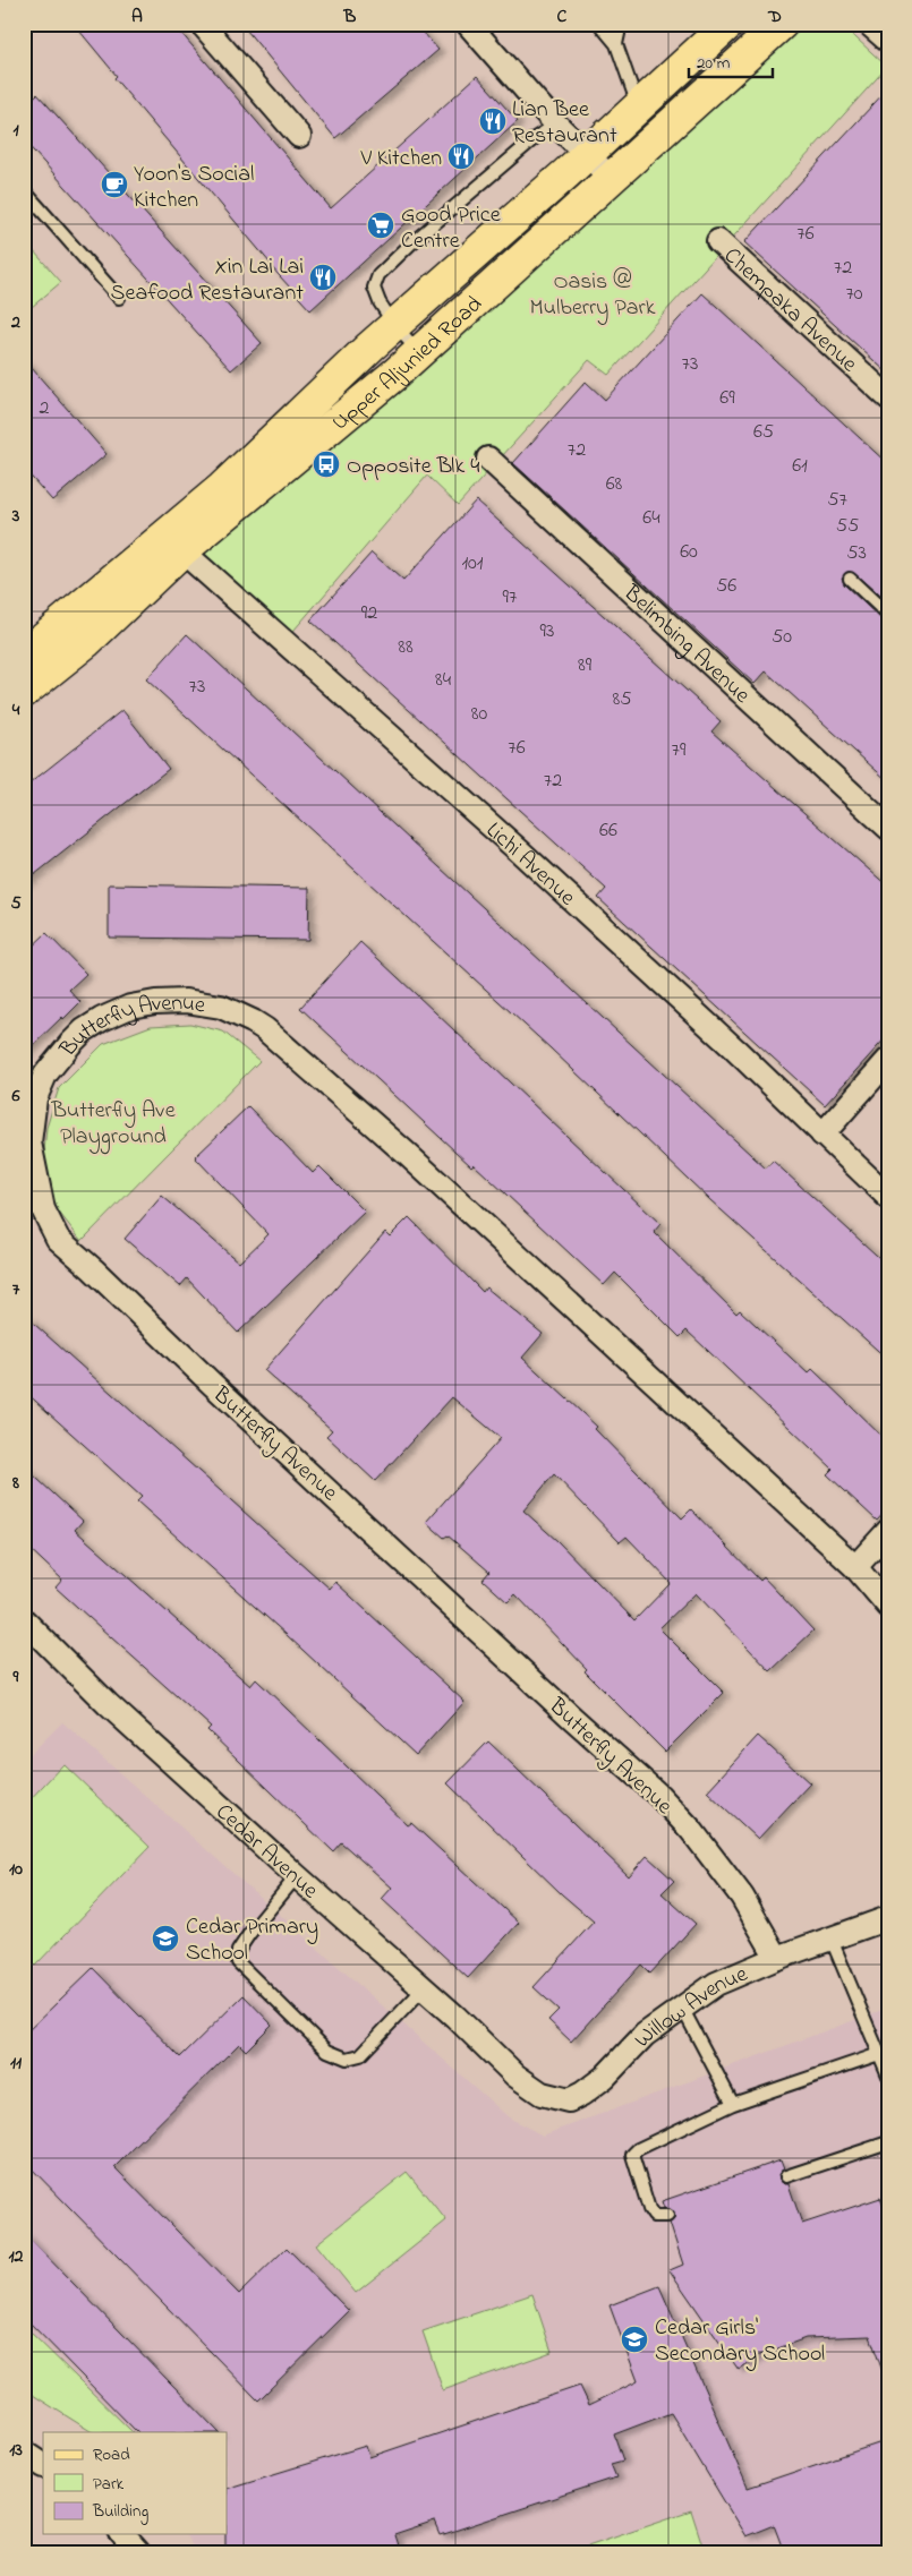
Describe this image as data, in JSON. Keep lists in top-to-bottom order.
{
  "streets": {
    "main road": ["Upper Aljunied Road"],
    "street": [
      "Chempaka Avenue",
      "Belimbing Avenue",
      "Lichi Avenue",
      "Butterfly Avenue",
      "Cedar Avenue",
      "Willow Avenue"
    ]
  },
  "crossings": [
    ["Upper Aljunied Road", "Lichi Avenue"],
    ["Butterfly Avenue", "Willow Avenue"],
    ["Cedar Avenue", "Willow Avenue"]
  ],
  "parks": ["Oasis @ Mulberry Park", "Butterfly Ave Playground"],
  "places": {
    "restaurant": ["Lian Bee Restaurant", "V Kitchen", "Xin Lai Lai Seafood Restaurant"],
    "cafe": ["Yoon's Social Kitchen"],
    "supermarket": ["Good Price Centre"],
    "bus stop": ["Opposite Blk 4"],
    "school or university": ["Cedar Primary School", "Cedar Girls' Secondary School"]
  },
  "house_numbers": [
    "76",
    "72",
    "70",
    "73",
    "69",
    "2",
    "65",
    "72",
    "61",
    "68",
    "57",
    "64",
    "55",
    "60",
    "53",
    "101",
    "56",
    "97",
    "92",
    "93",
    "50",
    "88",
    "89",
    "84",
    "73",
    "85",
    "80",
    "76",
    "79",
    "72",
    "66"
  ],
  "legend": ["Road", "Park", "Building"],
  "scale_bar": "20 m",
  "grid": {
    "columns": [
      "A",
      "B",
      "C",
      "D"
    ],
    "rows": [
      "1",
      "2",
      "3",
      "4",
      "5",
      "6",
      "7",
      "8",
      "9",
      "10",
      "11",
      "12",
      "13"
    ]
  }
}
